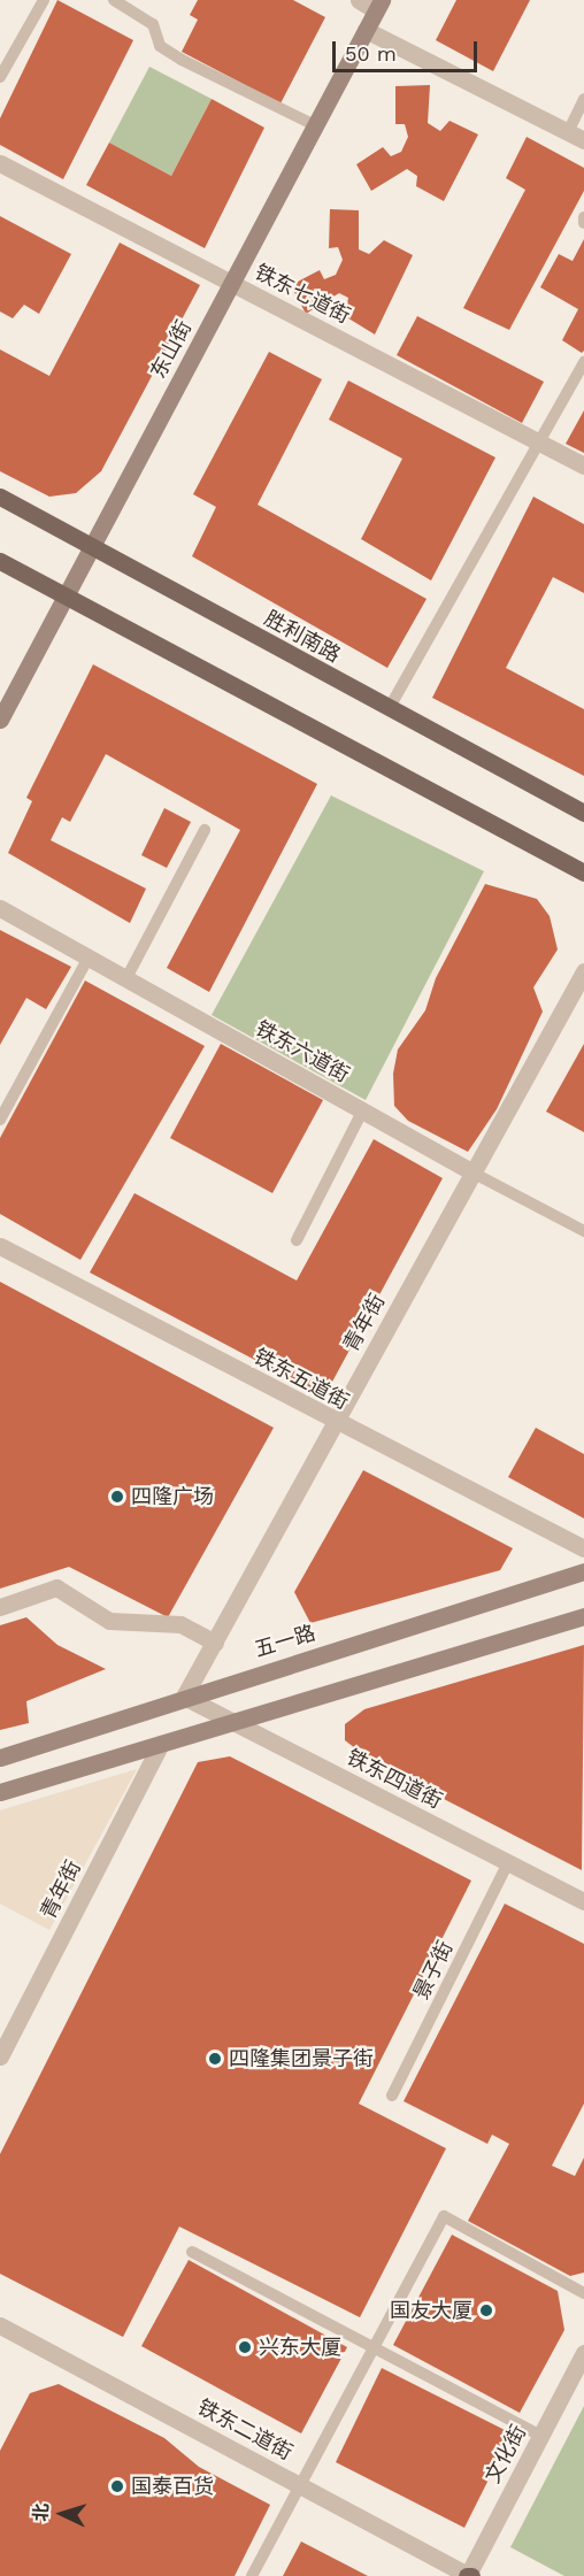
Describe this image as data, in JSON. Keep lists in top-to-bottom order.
{
  "streets": {
    "main road": ["东山街", "胜利南路", "五一路"],
    "street": [
      "铁东七道街",
      "铁东六道街",
      "青年街",
      "铁东五道街",
      "铁东四道街",
      "铁东二道街",
      "文化街"
    ],
    "lane": ["景子街"]
  },
  "crossings": [
    ["铁东七道街", "东山街"],
    ["东山街", "胜利南路"],
    ["铁东六道街", "青年街"],
    ["青年街", "铁东五道街"],
    ["青年街", "五一路"],
    ["青年街", "铁东四道街"],
    ["五一路", "铁东四道街"],
    ["铁东四道街", "景子街"],
    ["铁东二道街", "文化街"]
  ],
  "places": [
    "四隆广场",
    "四隆集团景子街",
    "国友大厦",
    "兴东大厦",
    "国泰百货"
  ],
  "scale_bar": "50 m",
  "north": "left"
}
